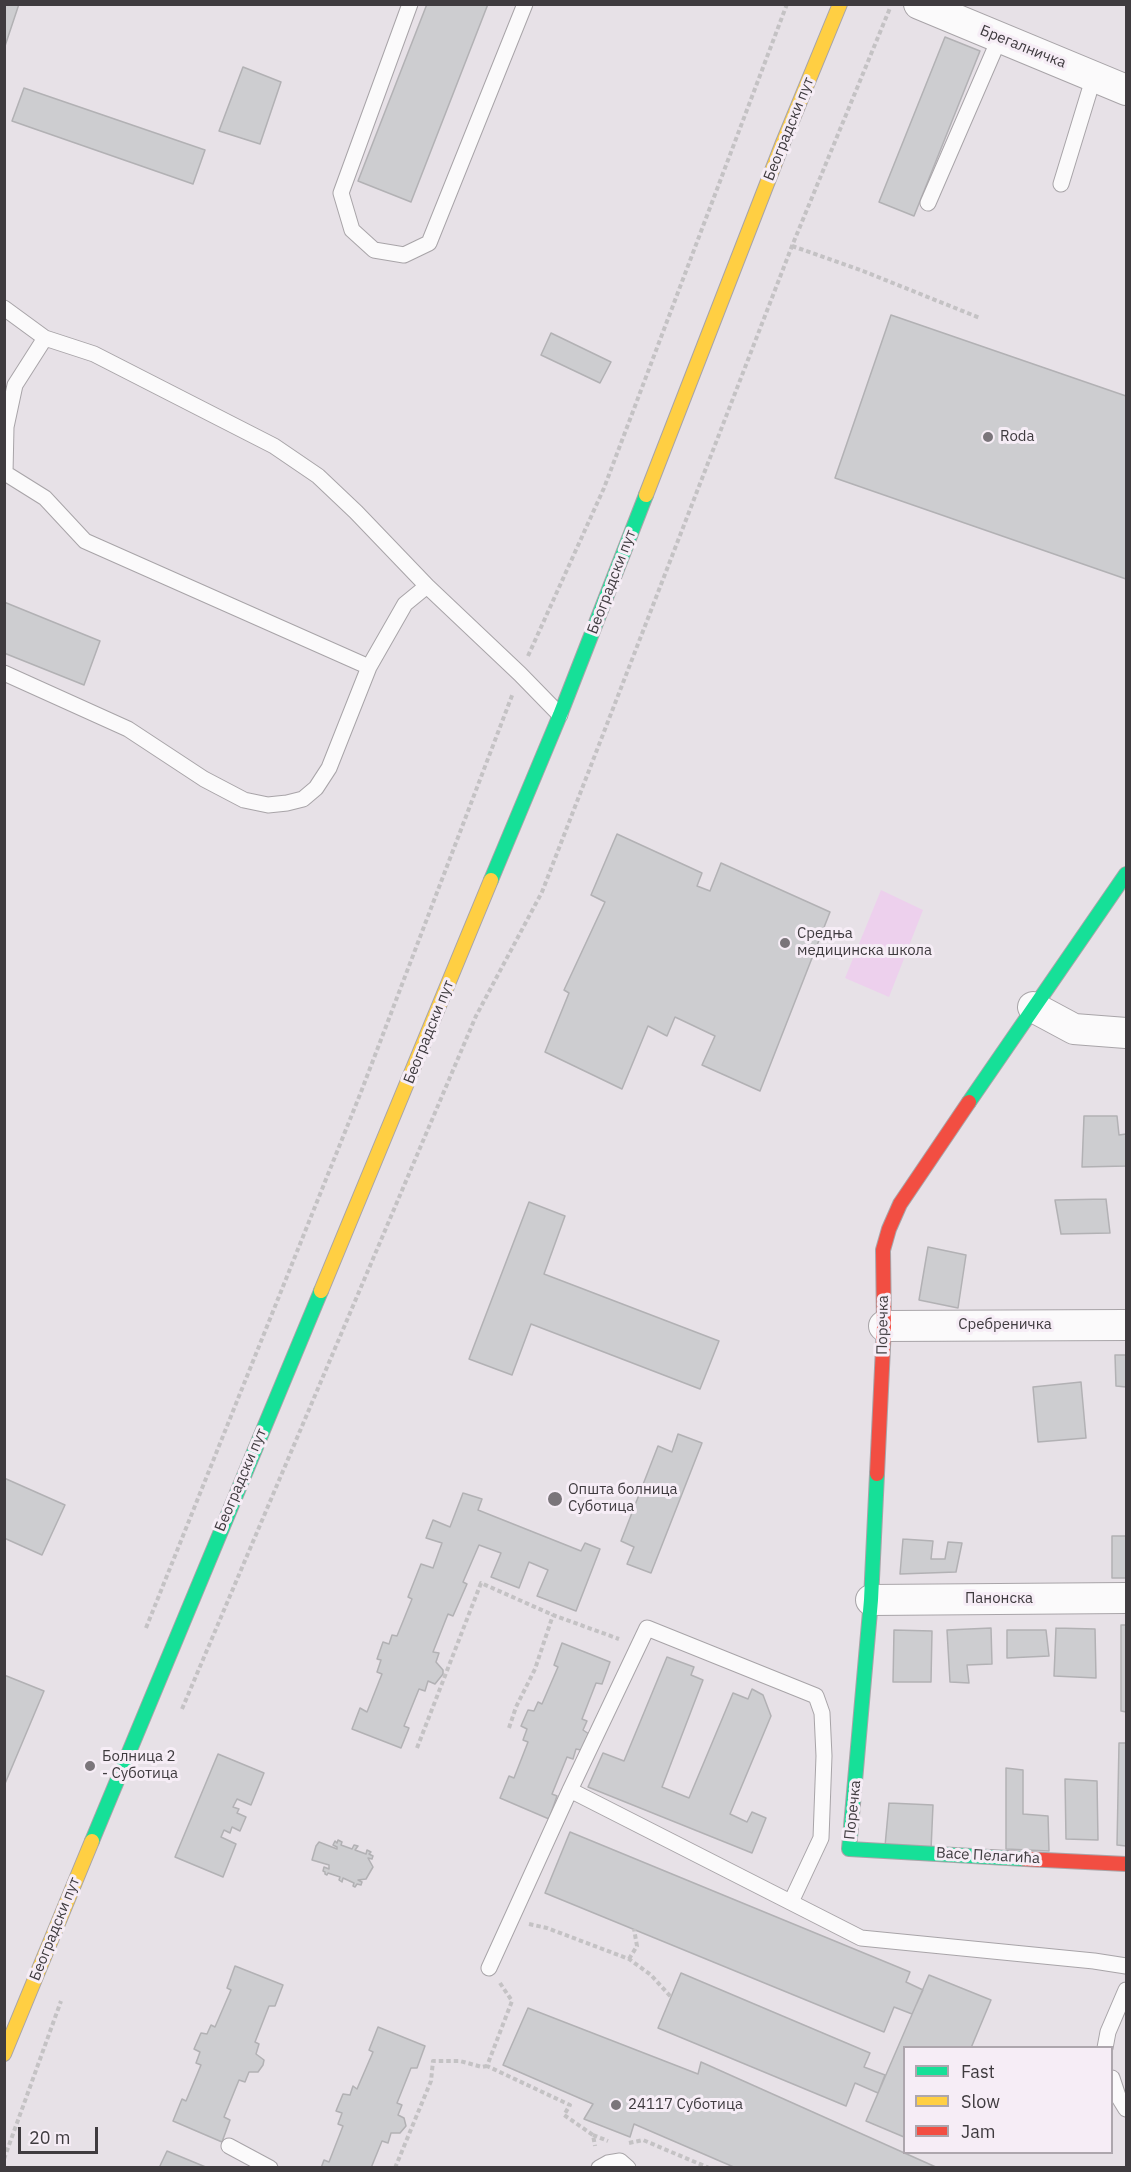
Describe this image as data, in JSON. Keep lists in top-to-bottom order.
{
  "streets": {
    "main road": ["Београдски пут", "Поречка", "Васе Пелагића"],
    "street": ["Брегалничка", "Сребреничка", "Панонска"]
  },
  "crossings": [
    ["Поречка", "Сребреничка"],
    ["Поречка", "Панонска"],
    ["Поречка", "Васе Пелагића"]
  ],
  "places": [
    "Roda",
    "Средња медицинска школа",
    "Општа болница Суботица",
    "Болница 2 - Суботица",
    "24117 Суботица"
  ],
  "legend": ["Fast", "Slow", "Jam"],
  "scale_bar": "20 m"
}
